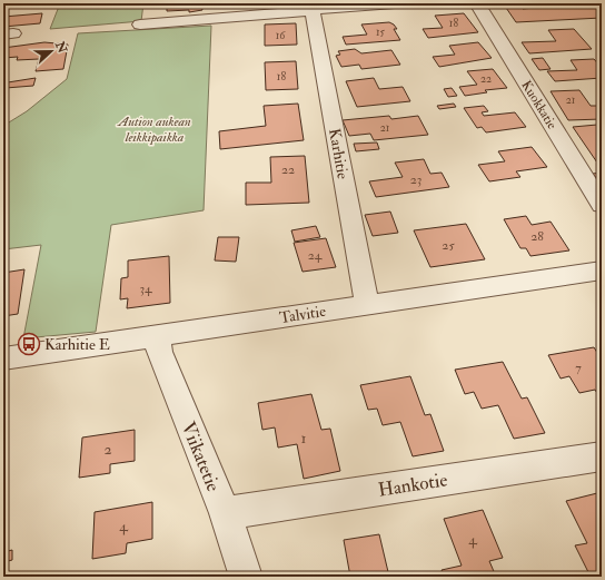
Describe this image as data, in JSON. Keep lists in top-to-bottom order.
{
  "streets": {
    "street": [
      "Kuokkatie",
      "Karhitie",
      "Talvitie",
      "Viikatetie",
      "Hankotie"
    ]
  },
  "crossings": [
    ["Karhitie", "Talvitie"],
    ["Talvitie", "Viikatetie"],
    ["Viikatetie", "Hankotie"]
  ],
  "parks": ["Aution aukean leikkipaikka"],
  "places": {
    "bus stop": ["Karhitie E"]
  },
  "house_numbers": [
    "18",
    "15",
    "16",
    "18",
    "22",
    "21",
    "21",
    "22",
    "23",
    "28",
    "25",
    "24",
    "34",
    "7",
    "1",
    "2",
    "4",
    "4"
  ],
  "north": "right"
}
